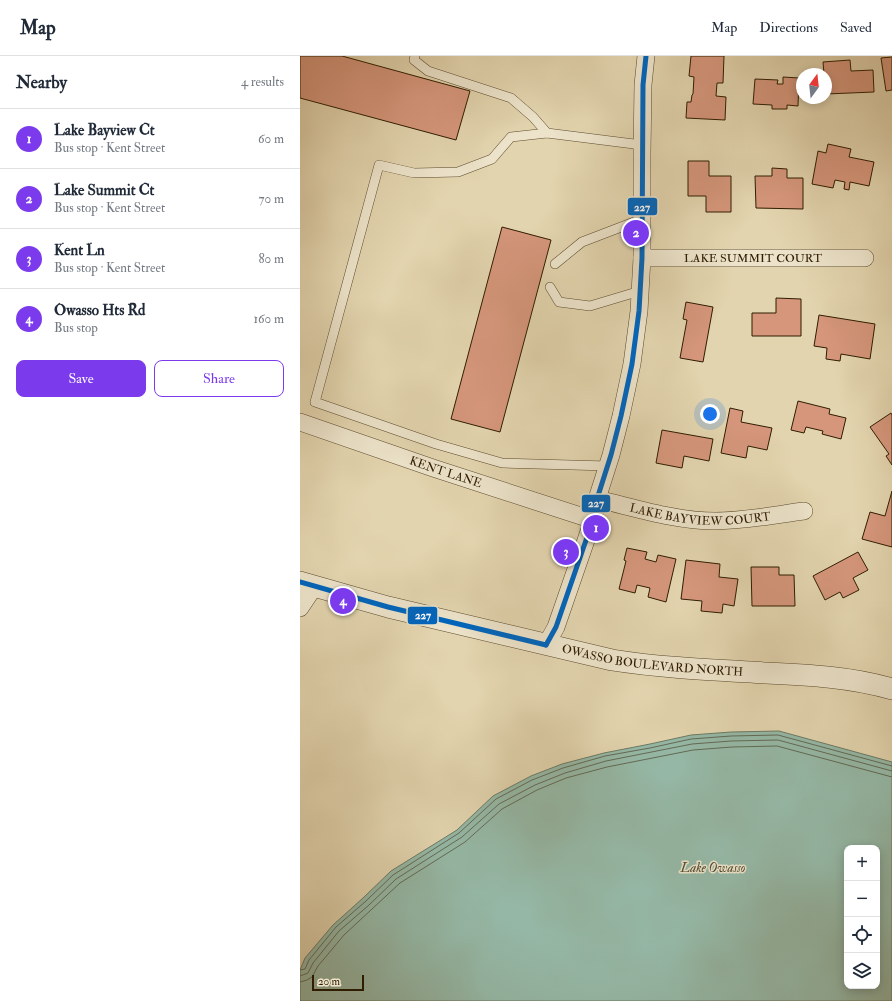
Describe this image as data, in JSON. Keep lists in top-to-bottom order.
{
  "streets": {
    "street": [
      "LAKE SUMMIT COURT",
      "KENT LANE",
      "LAKE BAYVIEW COURT",
      "OWASSO BOULEVARD NORTH"
    ]
  },
  "water": ["Lake Owasso"],
  "lines": ["transit line 227"],
  "scale_bar": "20 m",
  "north": "top",
  "page": {
    "header": "Map",
    "nav": ["Map", "Directions", "Saved"],
    "heading": ["Nearby", "4 results"],
    "list": [
      {
        "mark": "1",
        "name": "Lake Bayview Ct",
        "note": "Bus stop · Kent Street",
        "value": "60 m"
      },
      {
        "mark": "2",
        "name": "Lake Summit Ct",
        "note": "Bus stop · Kent Street",
        "value": "70 m"
      },
      {
        "mark": "3",
        "name": "Kent Ln",
        "note": "Bus stop · Kent Street",
        "value": "80 m"
      },
      {
        "mark": "4",
        "name": "Owasso Hts Rd",
        "note": "Bus stop",
        "value": "160 m"
      }
    ],
    "pins": [
      "2",
      "1",
      "3",
      "4"
    ],
    "buttons": ["Save", "Share"],
    "map_buttons": ["+", "−"],
    "scale": "20 m"
  }
}
